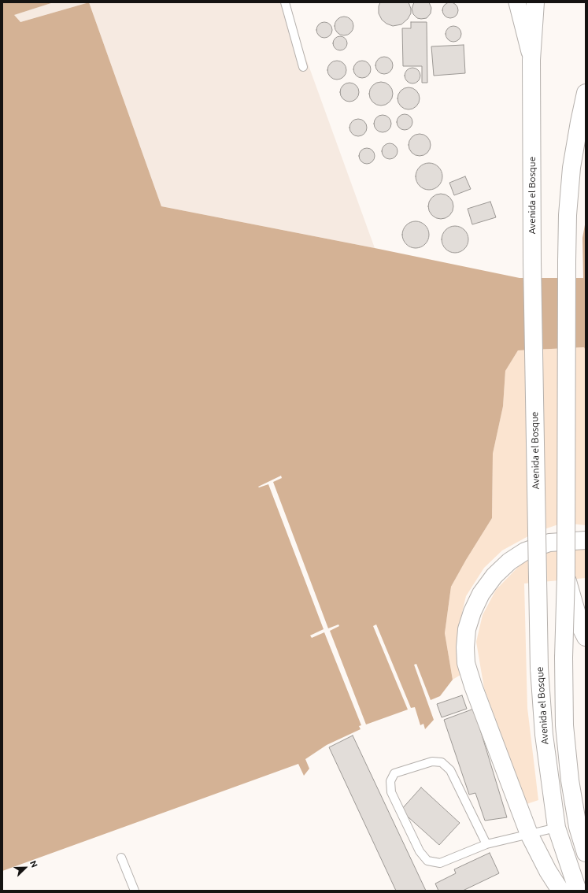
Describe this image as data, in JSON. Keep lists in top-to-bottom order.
{
  "streets": {
    "main road": ["Avenida el Bosque"]
  },
  "north": "top right"
}
